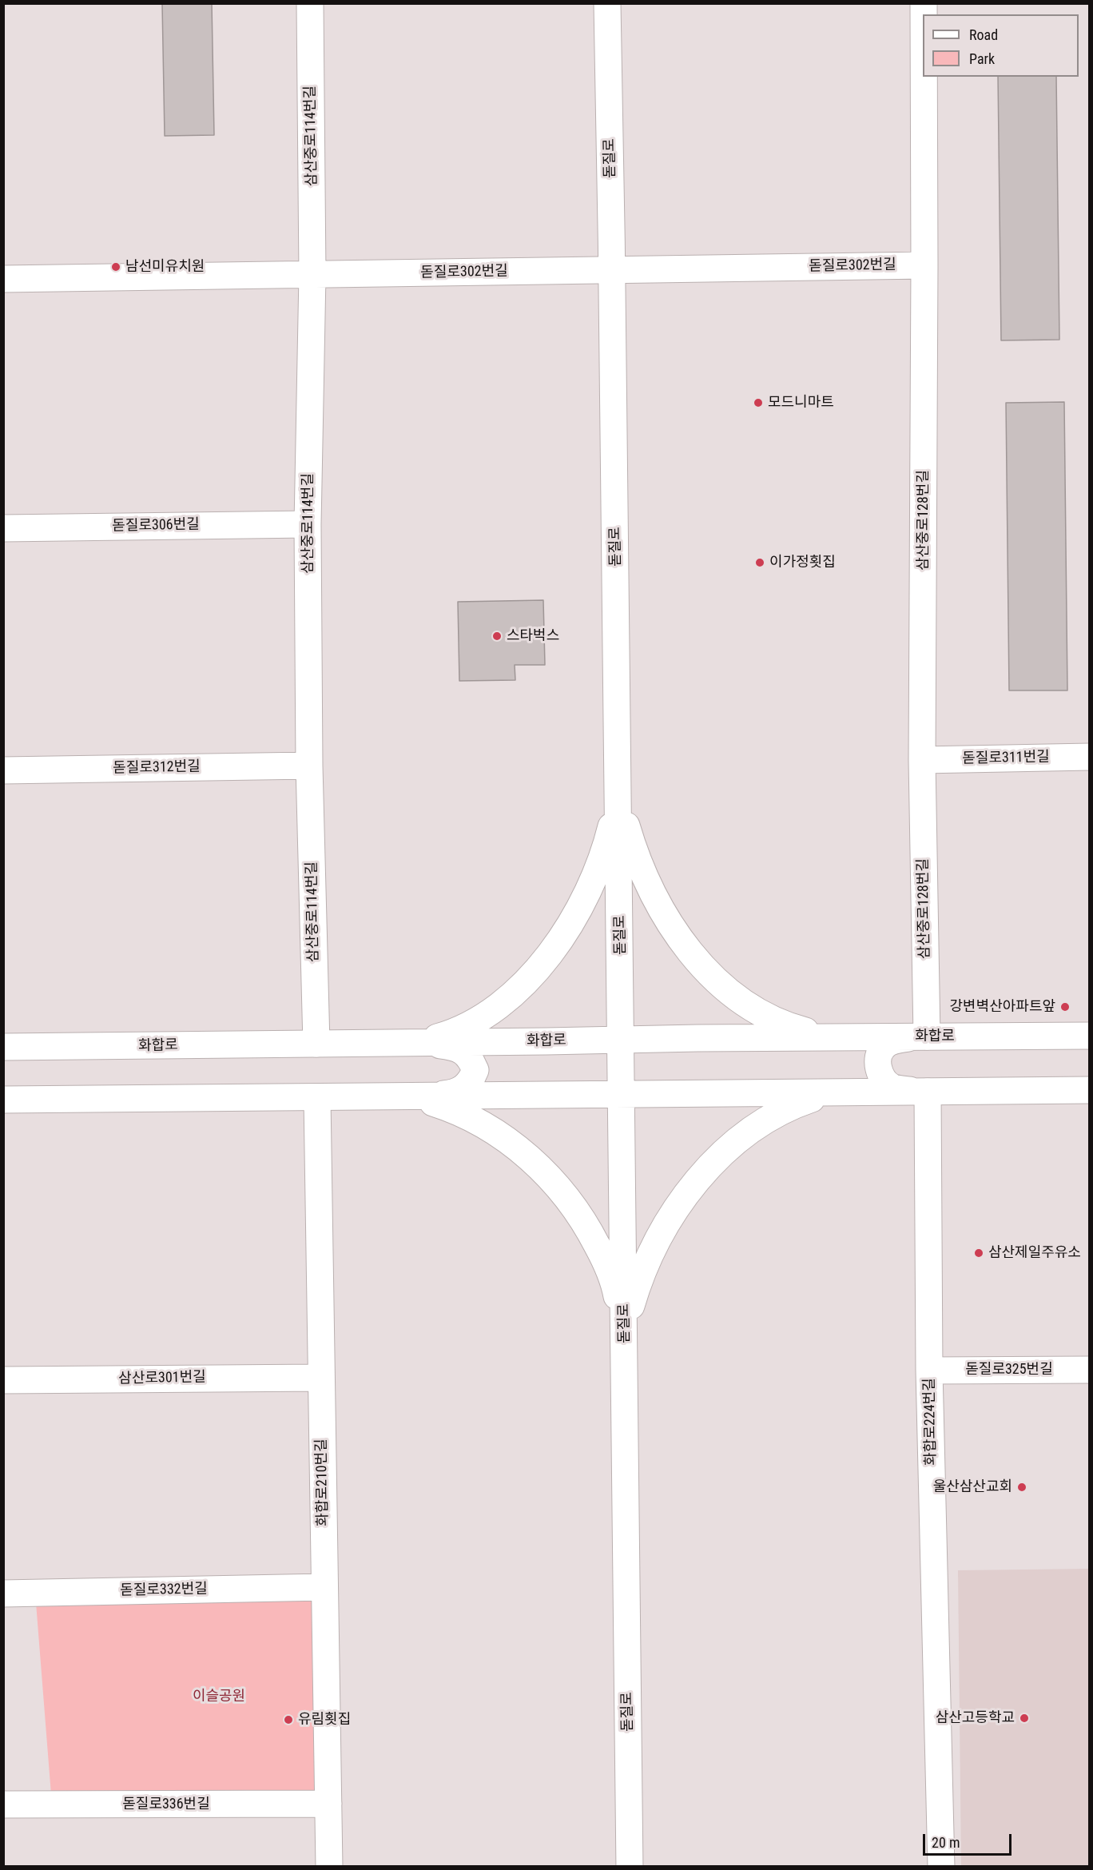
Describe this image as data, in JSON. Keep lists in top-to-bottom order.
{
  "streets": {
    "street": [
      "삼산중로114번길",
      "돋질로",
      "돋질로302번길",
      "삼산중로128번길",
      "돋질로306번길",
      "돋질로311번길",
      "돋질로312번길",
      "화합로",
      "돋질로325번길",
      "삼산로301번길",
      "화합로224번길",
      "화합로210번길",
      "돋질로332번길",
      "돋질로336번길"
    ]
  },
  "crossings": [
    ["삼산중로114번길", "돋질로302번길"],
    ["삼산중로114번길", "돋질로306번길"],
    ["삼산중로114번길", "돋질로312번길"],
    ["삼산중로114번길", "화합로"],
    ["돋질로", "돋질로302번길"],
    ["돋질로", "화합로"],
    ["돋질로302번길", "삼산중로128번길"],
    ["삼산중로128번길", "돋질로311번길"],
    ["삼산중로128번길", "화합로"],
    ["돋질로325번길", "화합로224번길"],
    ["삼산로301번길", "화합로210번길"],
    ["화합로210번길", "돋질로332번길"],
    ["화합로210번길", "돋질로336번길"]
  ],
  "parks": ["이슬공원"],
  "places": [
    "남선미유치원",
    "모드니마트",
    "이가정횟집",
    "스타벅스",
    "강변벽산아파트앞",
    "삼산제일주유소",
    "울산삼산교회",
    "삼산고등학교",
    "유림횟집"
  ],
  "legend": ["Road", "Park"],
  "scale_bar": "20 m"
}
